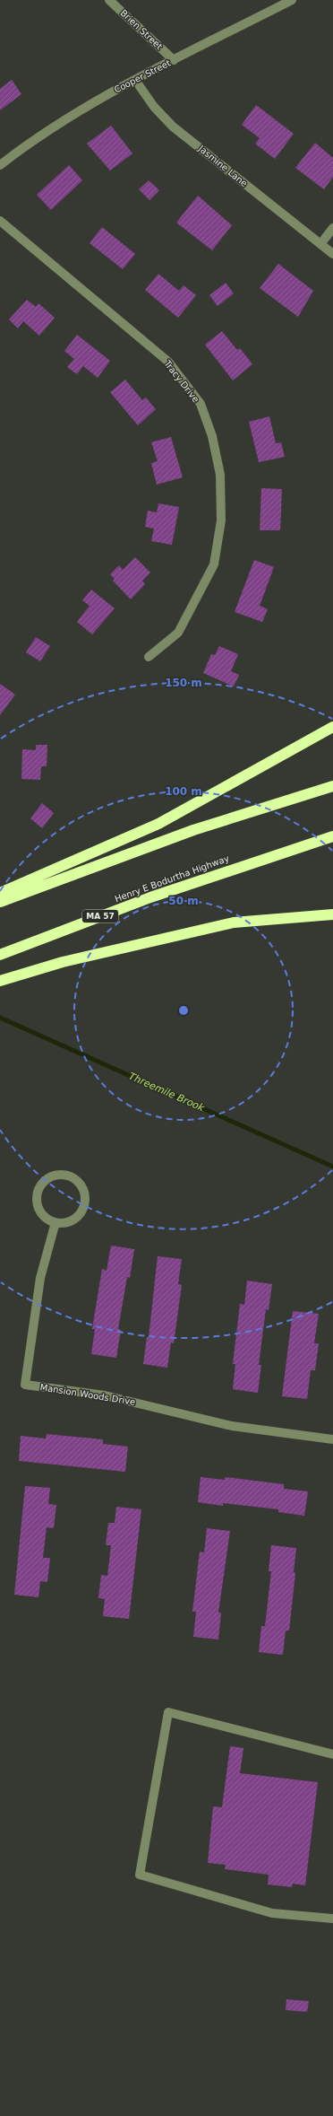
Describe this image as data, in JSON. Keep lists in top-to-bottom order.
{
  "streets": {
    "highway": ["Henry E Bodurtha Highway", "MA 57"],
    "street": [
      "Brien Street",
      "Cooper Street",
      "Jasmine Lane",
      "Tracy Drive",
      "Mansion Woods Drive"
    ]
  },
  "crossings": [
    ["Brien Street", "Cooper Street"],
    ["Cooper Street", "Jasmine Lane"]
  ],
  "water": ["Threemile Brook"],
  "rings": ["150 m", "100 m", "50 m"]
}
